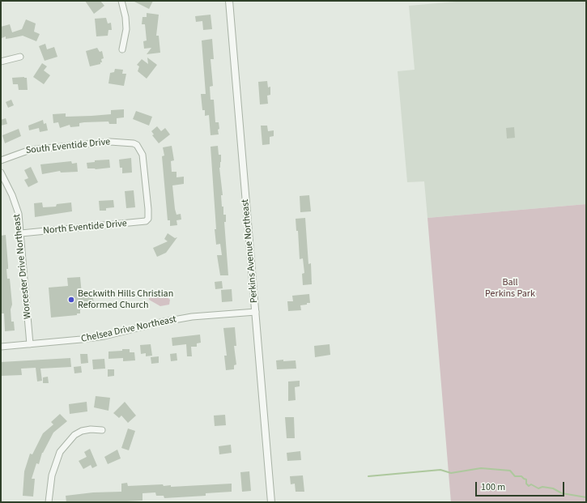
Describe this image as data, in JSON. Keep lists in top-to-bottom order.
{
  "streets": {
    "street": [
      "South Eventide Drive",
      "North Eventide Drive",
      "Perkins Avenue Northeast",
      "Worcester Drive Northeast",
      "Chelsea Drive Northeast"
    ]
  },
  "crossings": [
    ["South Eventide Drive", "North Eventide Drive"],
    ["North Eventide Drive", "Worcester Drive Northeast"],
    ["Perkins Avenue Northeast", "Chelsea Drive Northeast"],
    ["Worcester Drive Northeast", "Chelsea Drive Northeast"]
  ],
  "parks": ["Ball Perkins Park"],
  "places": ["Beckwith Hills Christian Reformed Church"],
  "scale_bar": "100 m"
}
